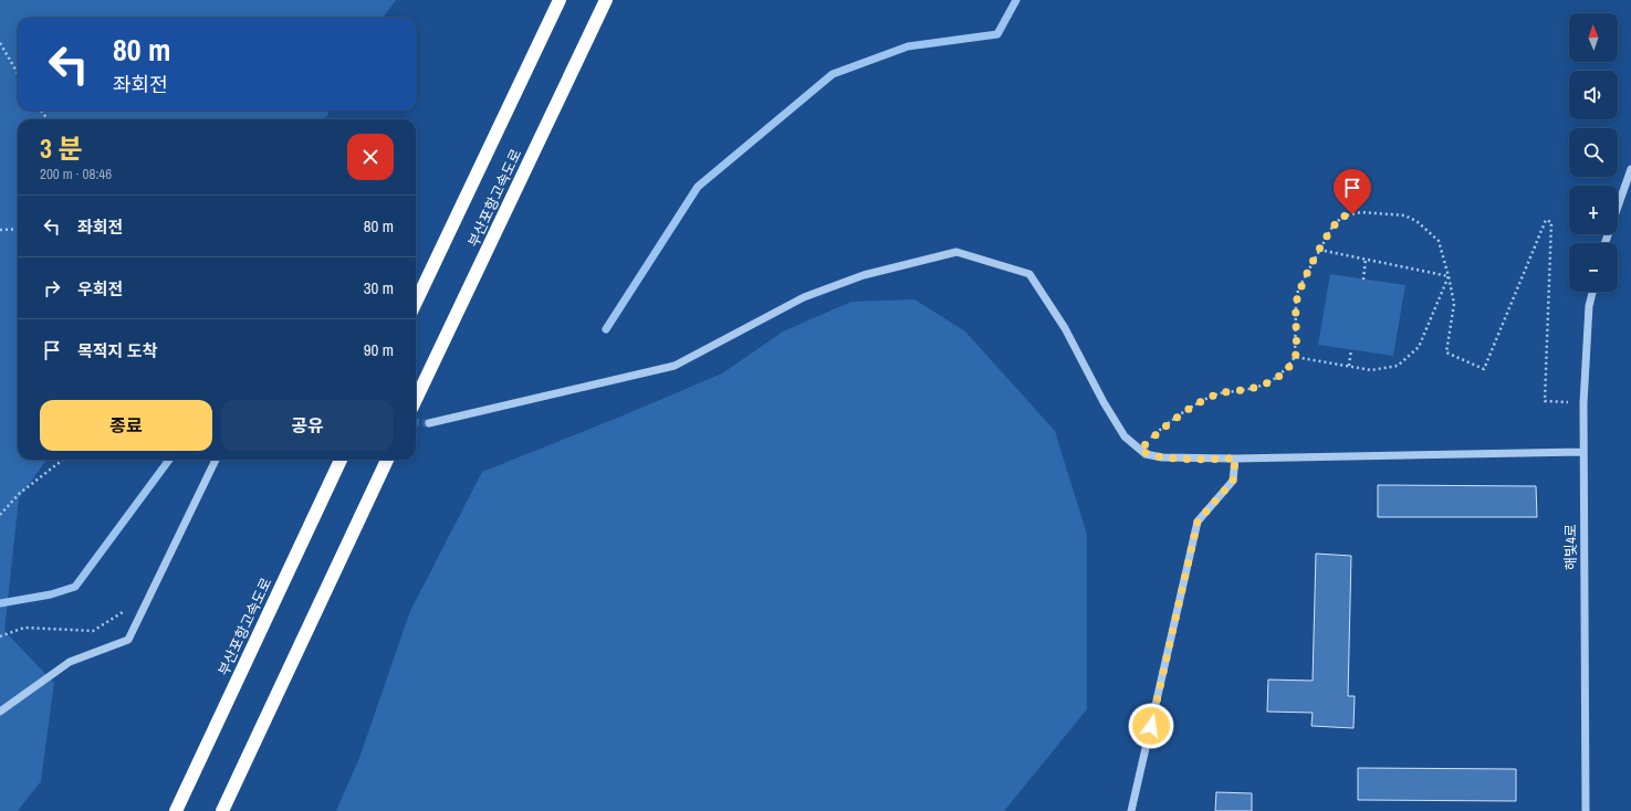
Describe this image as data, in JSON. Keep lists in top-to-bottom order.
{
  "streets": {
    "highway": ["부산포항고속도로"],
    "street": ["해빛4로"]
  },
  "north": "top",
  "page": {
    "map_buttons": ["+", "−"],
    "turn": ["80 m", "좌회전"],
    "heading": ["3 분", "200 m · 08:46"],
    "list": [
      {
        "name": "좌회전",
        "value": "80 m"
      },
      {
        "name": "우회전",
        "value": "30 m"
      },
      {
        "name": "목적지 도착",
        "value": "90 m"
      }
    ],
    "buttons": ["종료", "공유"]
  }
}
